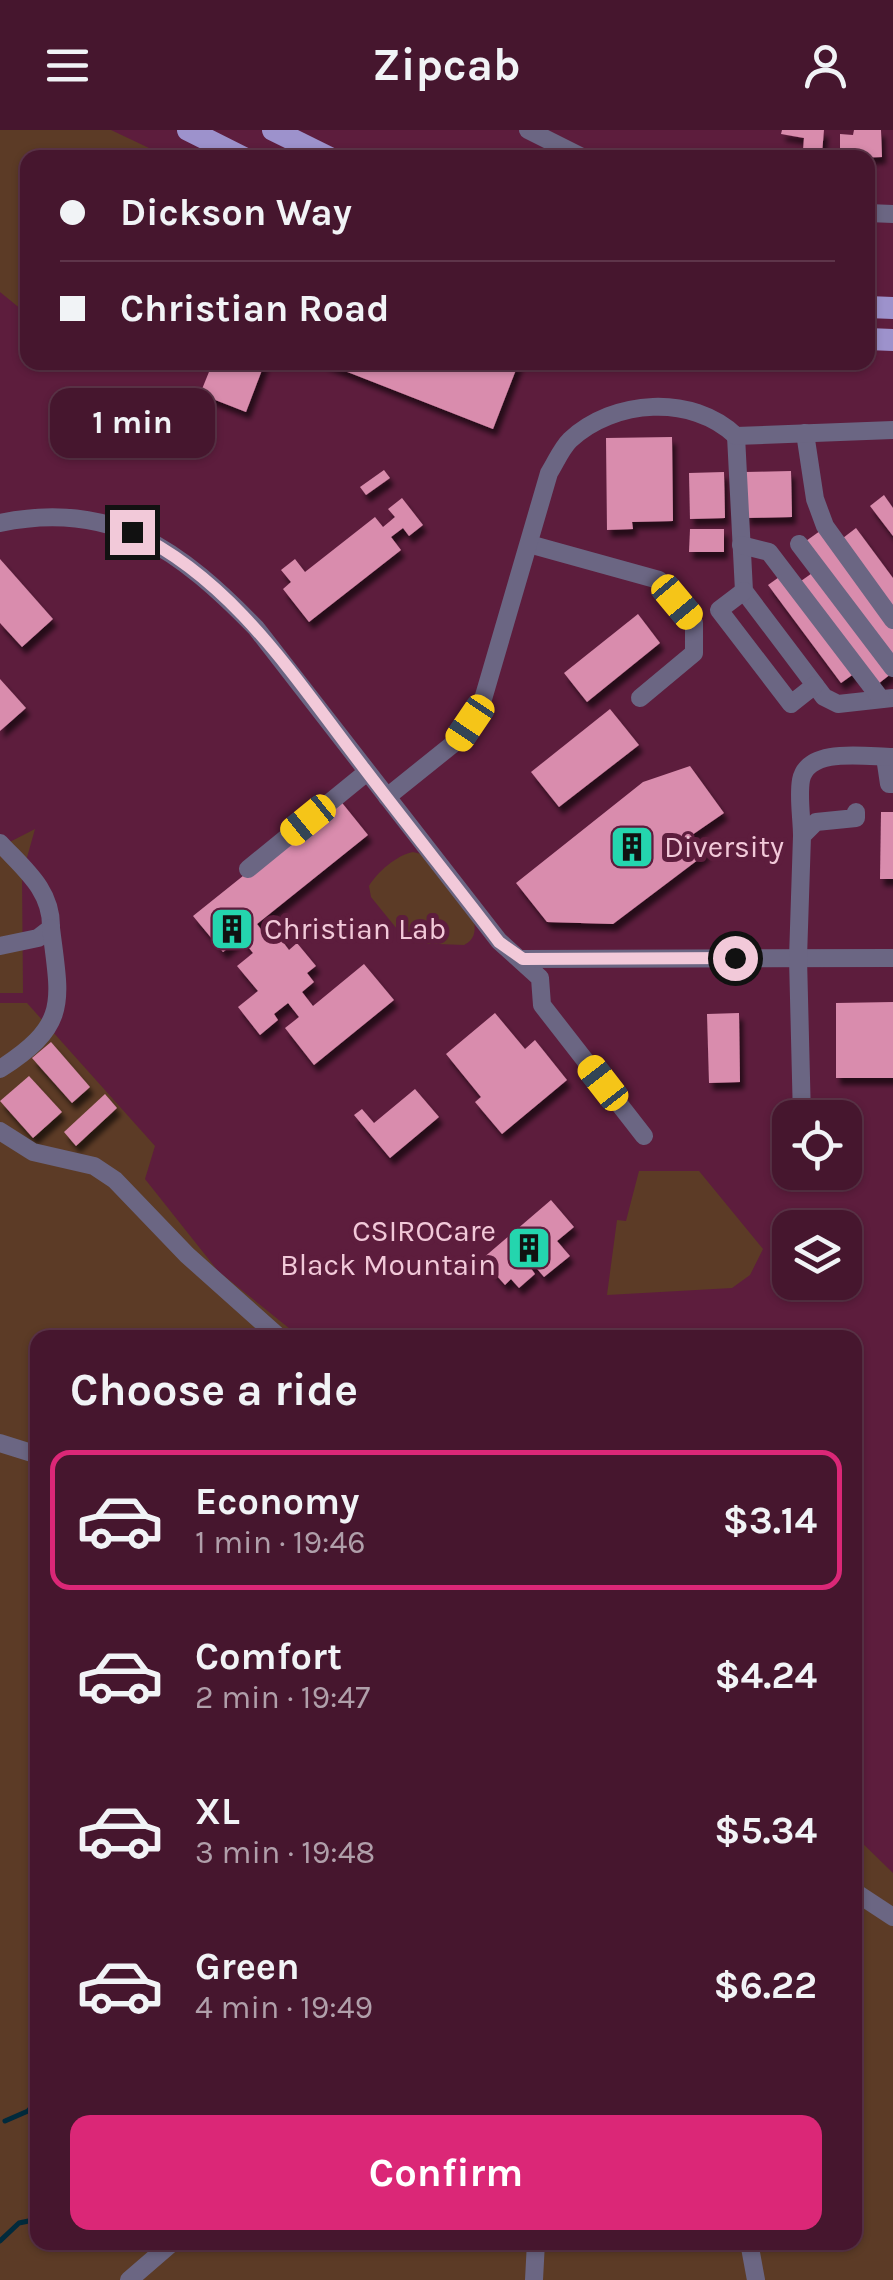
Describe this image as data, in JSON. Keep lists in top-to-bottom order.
{
  "places": {
    "building": ["Diversity", "Christian Lab", "CSIROCare Black Mountain"]
  },
  "page": {
    "header": "Zipcab",
    "banner": ["Dickson Way", "Christian Road"],
    "bubble": "1 min",
    "heading": "Choose a ride",
    "list": [
      {
        "name": "Economy",
        "note": "1 min · 19:46",
        "value": "$3.14"
      },
      {
        "name": "Comfort",
        "note": "2 min · 19:47",
        "value": "$4.24"
      },
      {
        "name": "XL",
        "note": "3 min · 19:48",
        "value": "$5.34"
      },
      {
        "name": "Green",
        "note": "4 min · 19:49",
        "value": "$6.22"
      }
    ],
    "buttons": "Confirm"
  }
}
